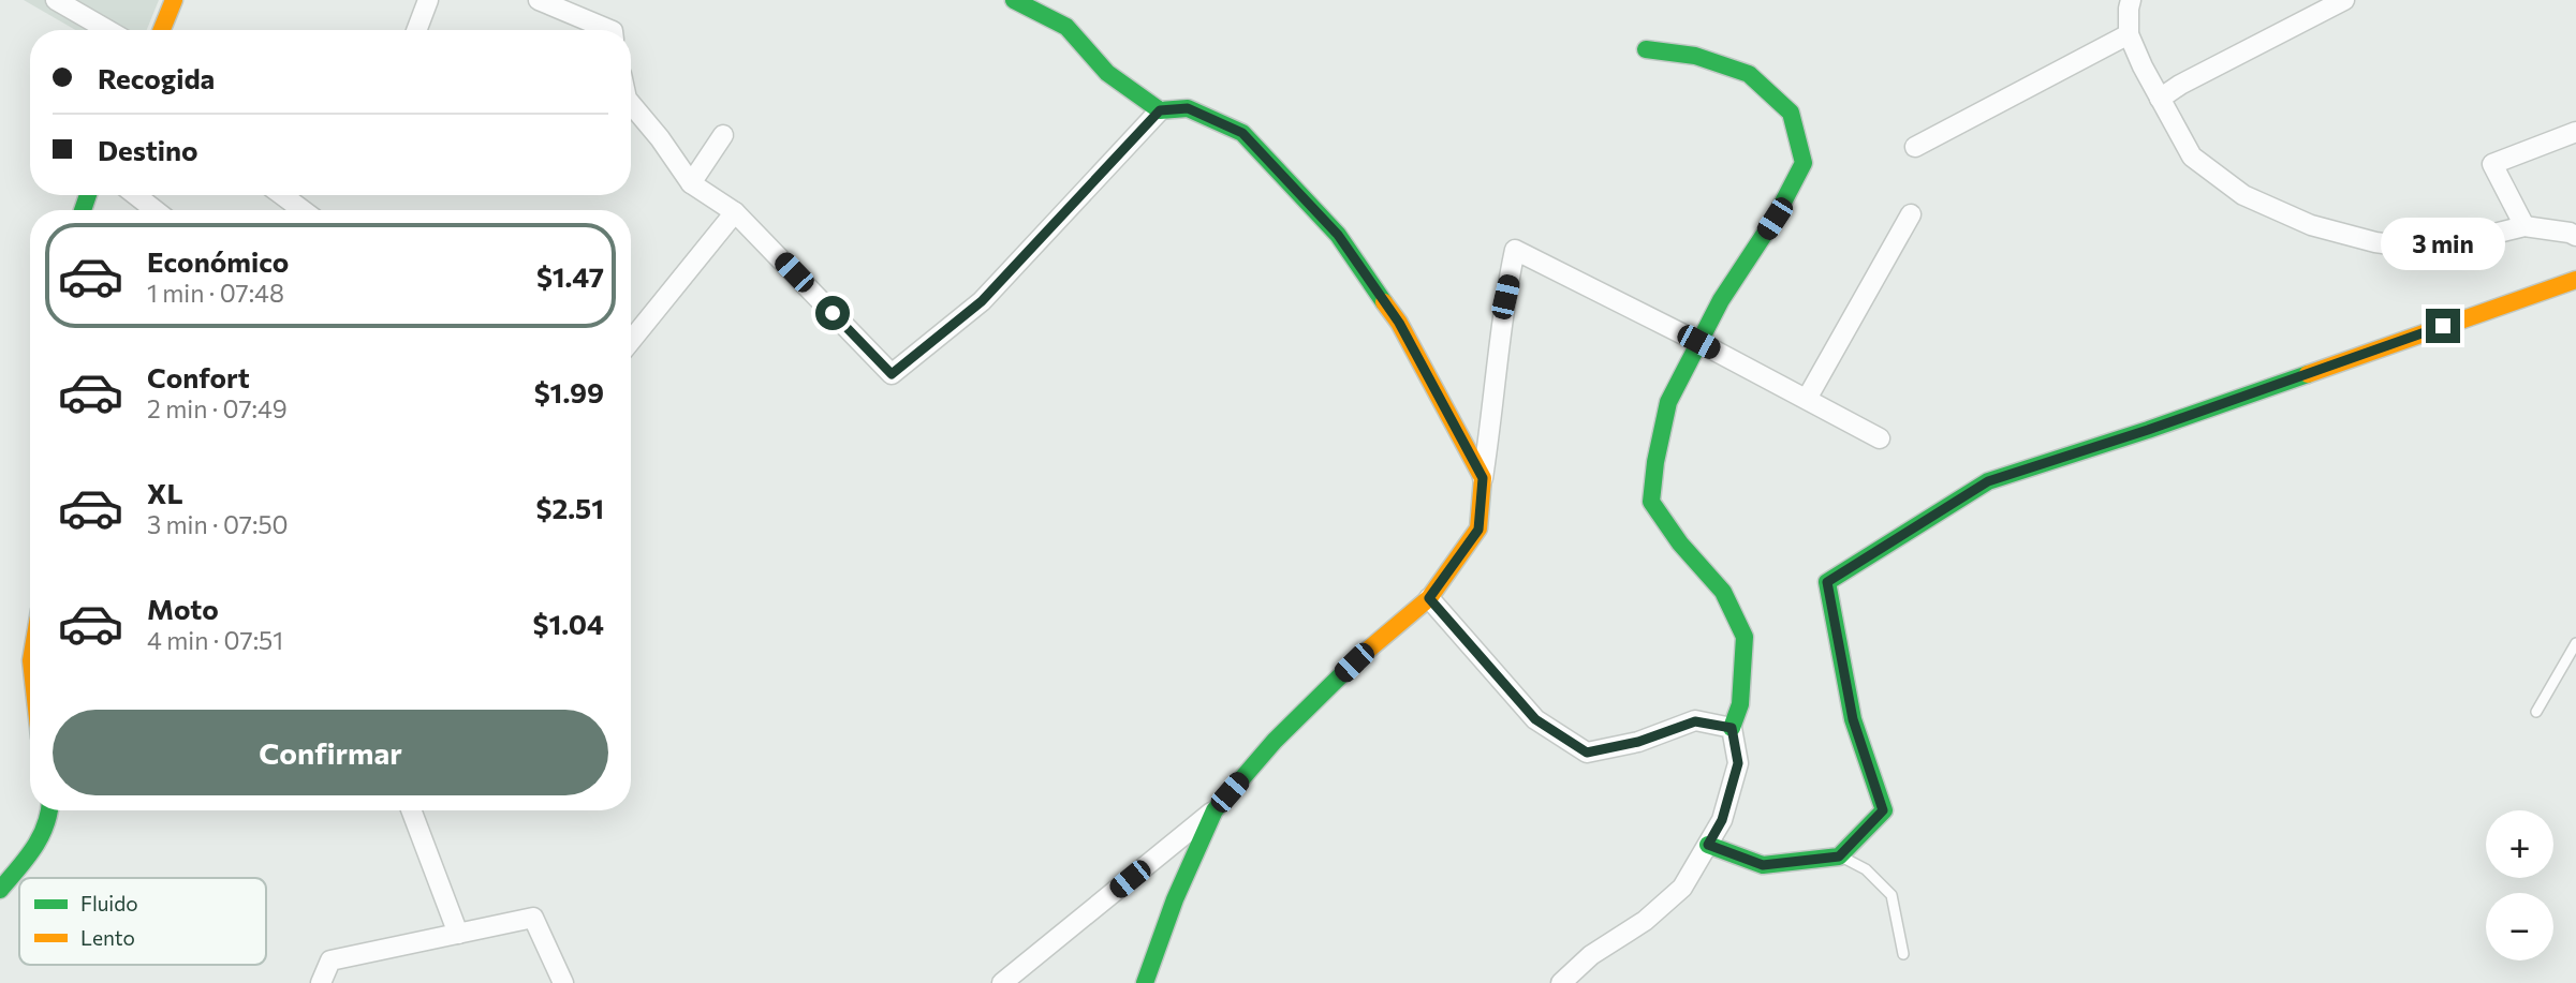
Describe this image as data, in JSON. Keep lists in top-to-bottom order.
{
  "legend": ["Fluido", "Lento"],
  "page": {
    "banner": ["Recogida", "Destino"],
    "bubble": "3 min",
    "list": [
      {
        "name": "Económico",
        "note": "1 min · 07:48",
        "value": "$1.47"
      },
      {
        "name": "Confort",
        "note": "2 min · 07:49",
        "value": "$1.99"
      },
      {
        "name": "XL",
        "note": "3 min · 07:50",
        "value": "$2.51"
      },
      {
        "name": "Moto",
        "note": "4 min · 07:51",
        "value": "$1.04"
      }
    ],
    "buttons": "Confirmar",
    "map_buttons": ["+", "−"]
  }
}
